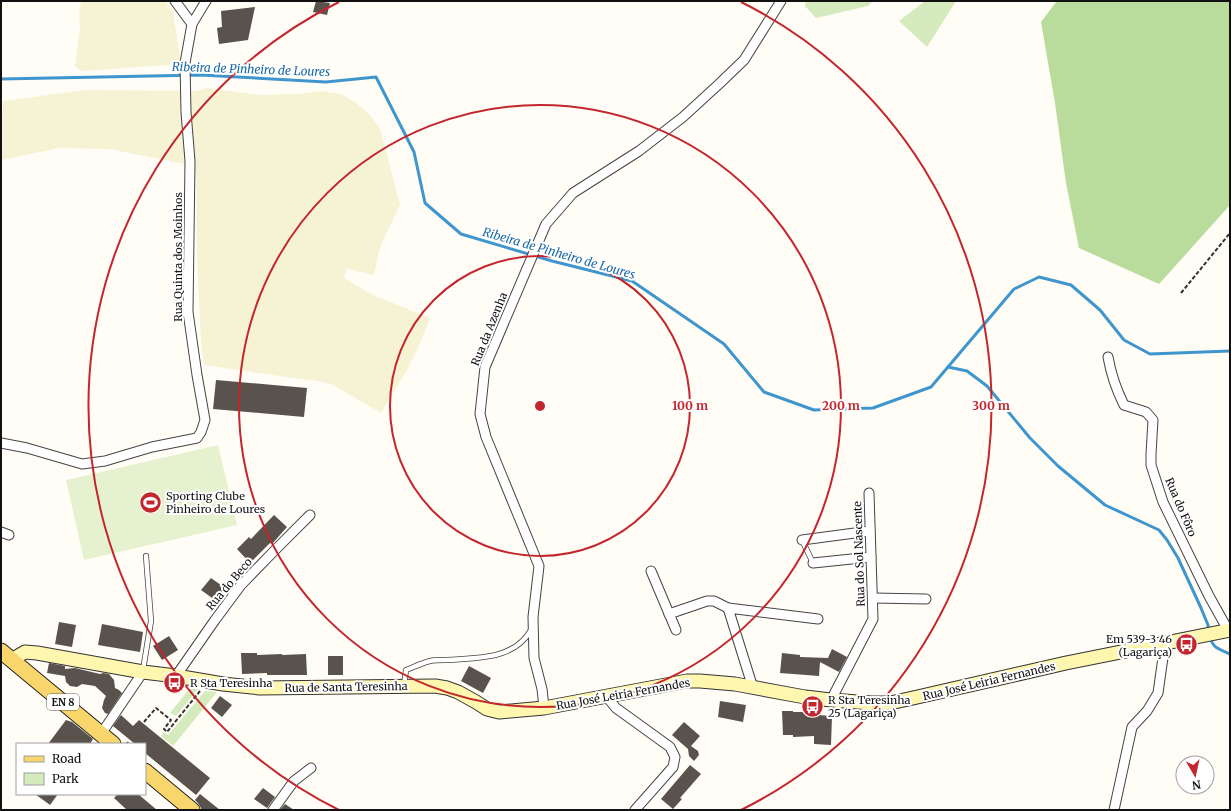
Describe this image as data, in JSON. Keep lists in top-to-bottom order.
{
  "streets": {
    "main road": ["Rua José Leiria Fernandes", "Rua de Santa Teresinha", "EN 8"],
    "street": [
      "Rua Quinta dos Moinhos",
      "Rua da Azenha",
      "Rua do Fôro",
      "Rua do Sol Nascente",
      "Rua do Beco"
    ]
  },
  "crossings": [
    ["Rua da Azenha", "Rua José Leiria Fernandes"],
    ["Rua do Fôro", "Rua José Leiria Fernandes"],
    ["Rua do Sol Nascente", "Rua José Leiria Fernandes"],
    ["Rua do Beco", "Rua de Santa Teresinha"],
    ["Rua José Leiria Fernandes", "Rua de Santa Teresinha"],
    ["Rua de Santa Teresinha", "EN 8"]
  ],
  "water": ["Ribeira de Pinheiro de Loures"],
  "places": {
    "sports": ["Sporting Clube Pinheiro de Loures"],
    "bus stop": ["Em 539-3 46 (Lagariça)", "R Sta Teresinha", "R Sta Teresinha 25 (Lagariça)"]
  },
  "legend": ["Road", "Park"],
  "north": "bottom",
  "rings": ["100 m", "200 m", "300 m"]
}
